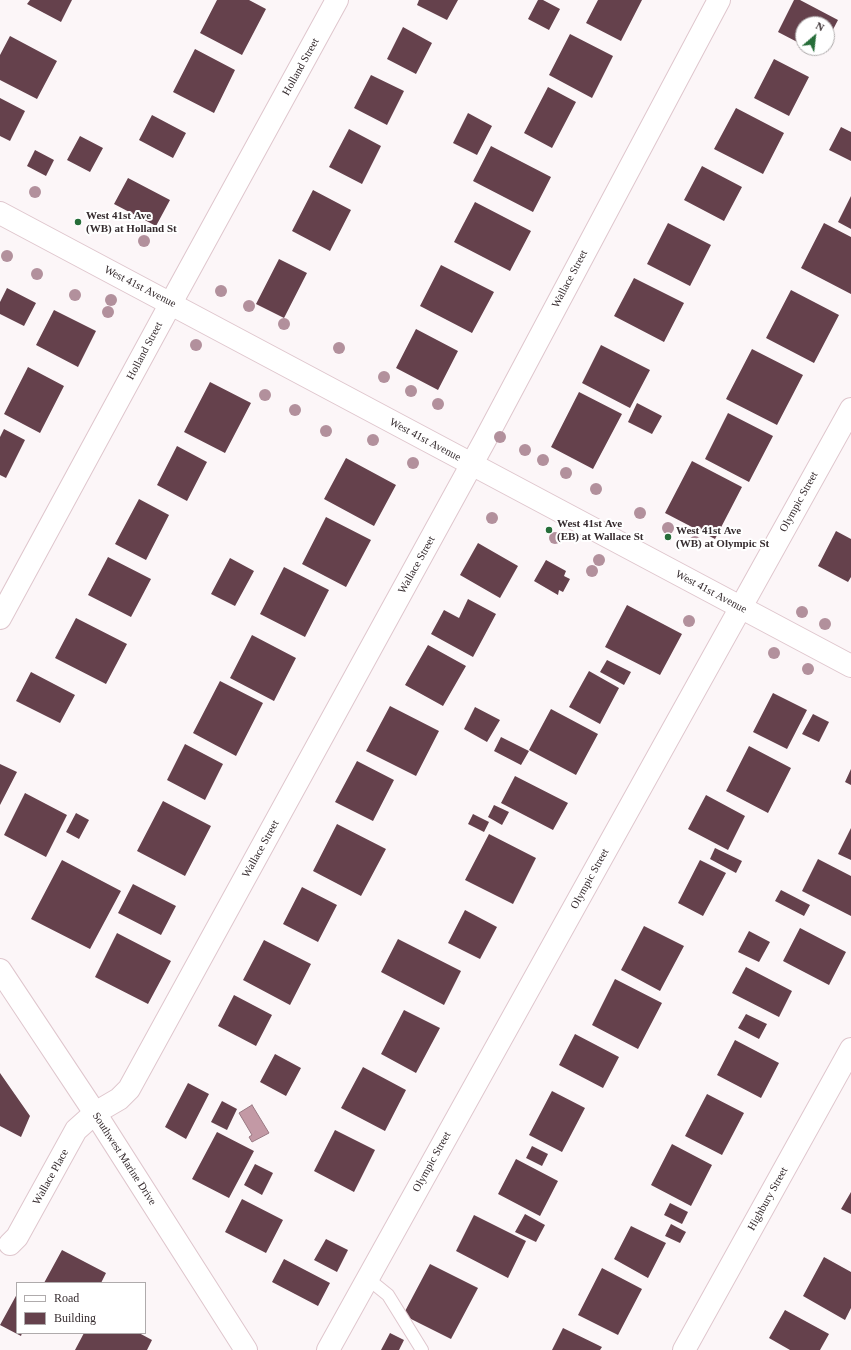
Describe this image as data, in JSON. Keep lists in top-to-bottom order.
{
  "streets": {
    "street": [
      "Holland Street",
      "Wallace Street",
      "West 41st Avenue",
      "Olympic Street",
      "Southwest Marine Drive",
      "Wallace Place",
      "Highbury Street"
    ]
  },
  "crossings": [
    ["Holland Street", "West 41st Avenue"],
    ["Wallace Street", "West 41st Avenue"],
    ["Wallace Street", "Southwest Marine Drive"],
    ["Wallace Street", "Wallace Place"],
    ["West 41st Avenue", "Olympic Street"],
    ["Southwest Marine Drive", "Wallace Place"]
  ],
  "places": ["West 41st Ave (WB) at Holland St", "West 41st Ave (EB) at Wallace St", "West 41st Ave (WB) at Olympic St"],
  "legend": ["Road", "Building"],
  "north": "top right"
}
